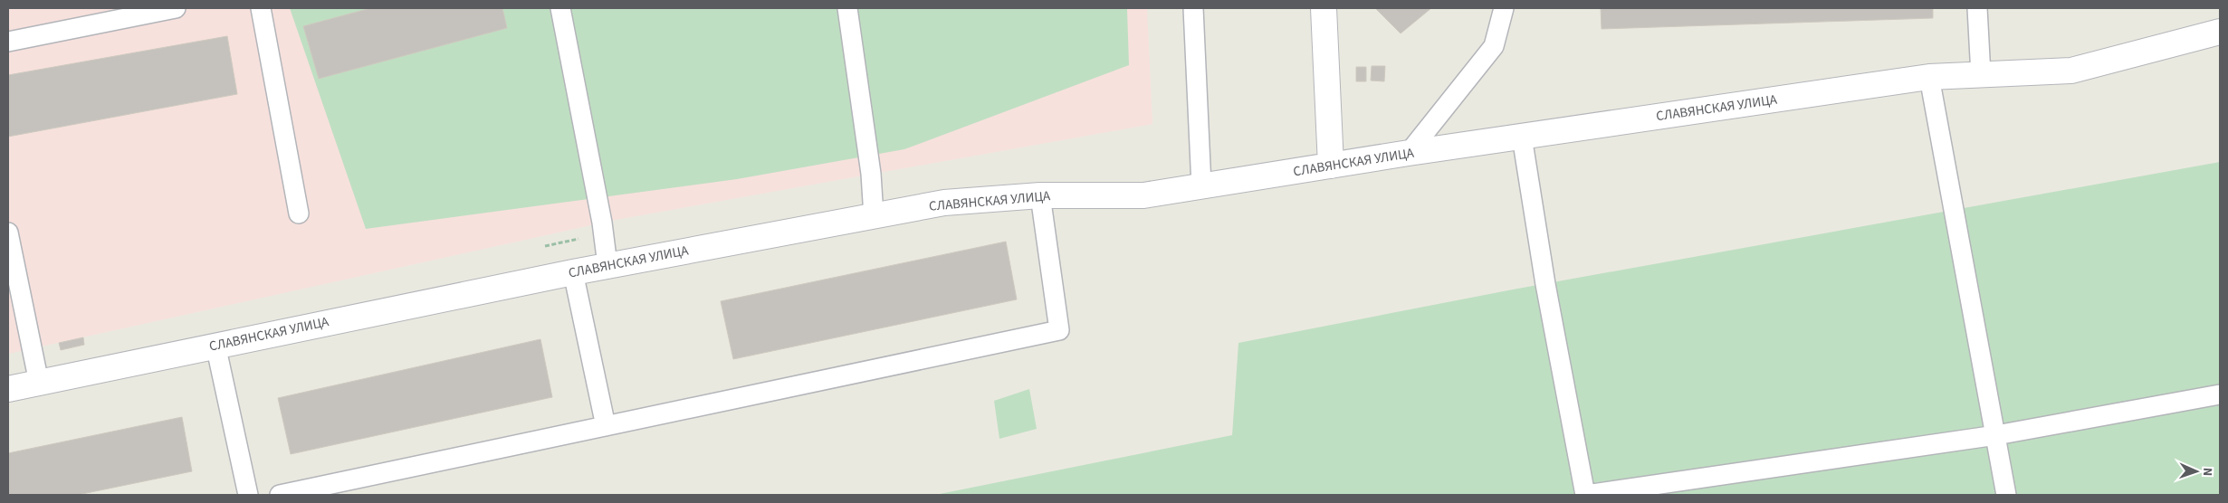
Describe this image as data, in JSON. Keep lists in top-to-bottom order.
{
  "streets": {
    "street": ["СЛАВЯНСКАЯ УЛИЦА"]
  },
  "north": "right"
}
